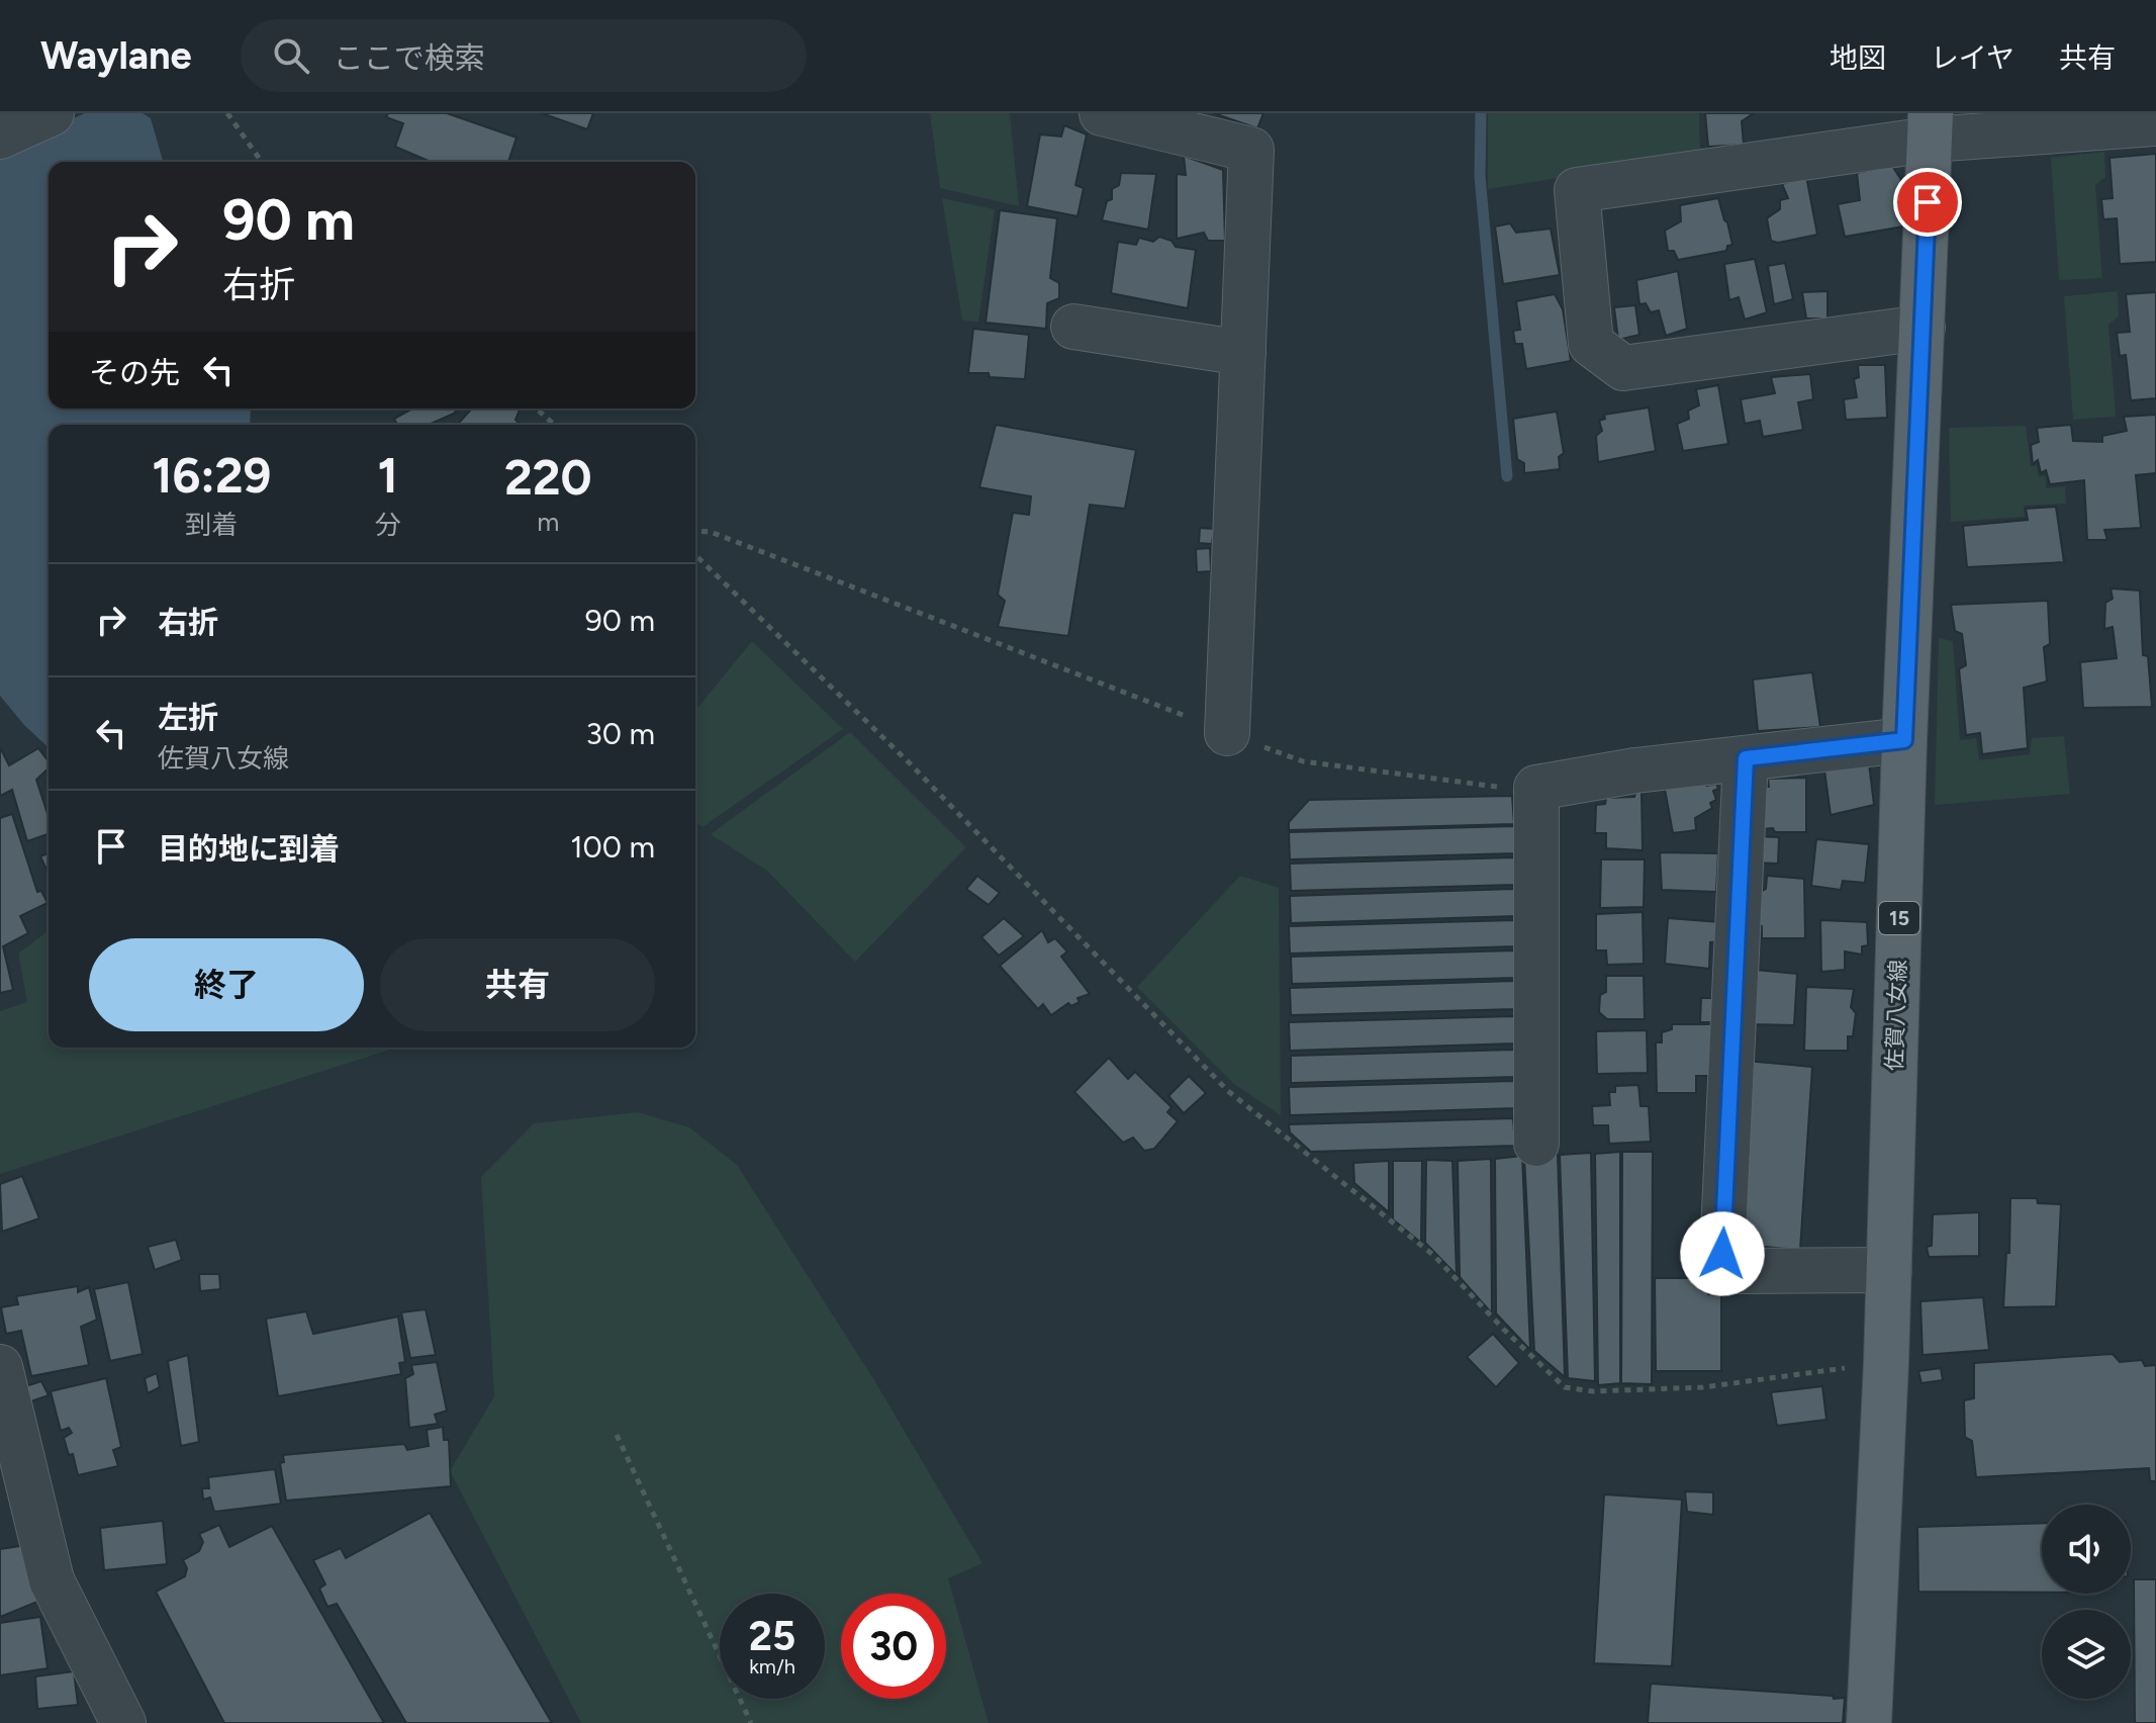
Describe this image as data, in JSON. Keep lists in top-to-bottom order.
{
  "streets": {
    "main road": ["15", "佐賀八女線"]
  },
  "page": {
    "header": "Waylane",
    "search": "ここで検索",
    "nav": ["地図", "レイヤ", "共有"],
    "turn": ["90 m", "右折"],
    "then": "その先",
    "eta": [
      "16:29",
      "到着",
      "1",
      "分",
      "220",
      "m"
    ],
    "list": [
      {
        "name": "右折",
        "value": "90 m"
      },
      {
        "name": "左折",
        "note": "佐賀八女線",
        "value": "30 m"
      },
      {
        "name": "目的地に到着",
        "value": "100 m"
      }
    ],
    "buttons": ["終了", "共有"],
    "speed": "25 km/h",
    "limit": "30"
  }
}
